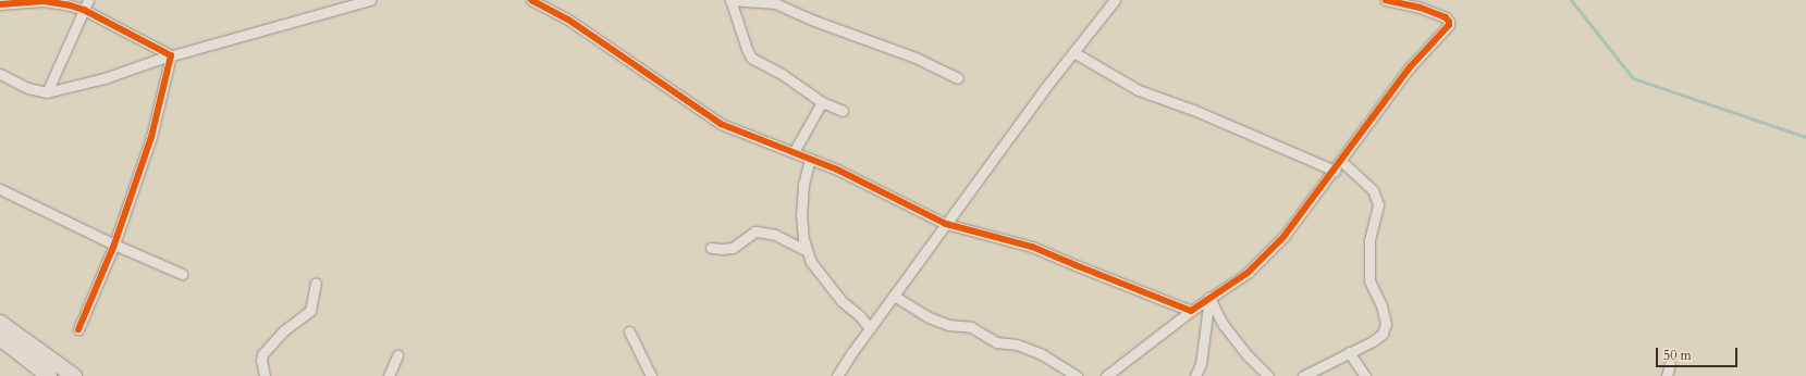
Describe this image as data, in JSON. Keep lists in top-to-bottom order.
{
  "scale_bar": "50 m"
}
